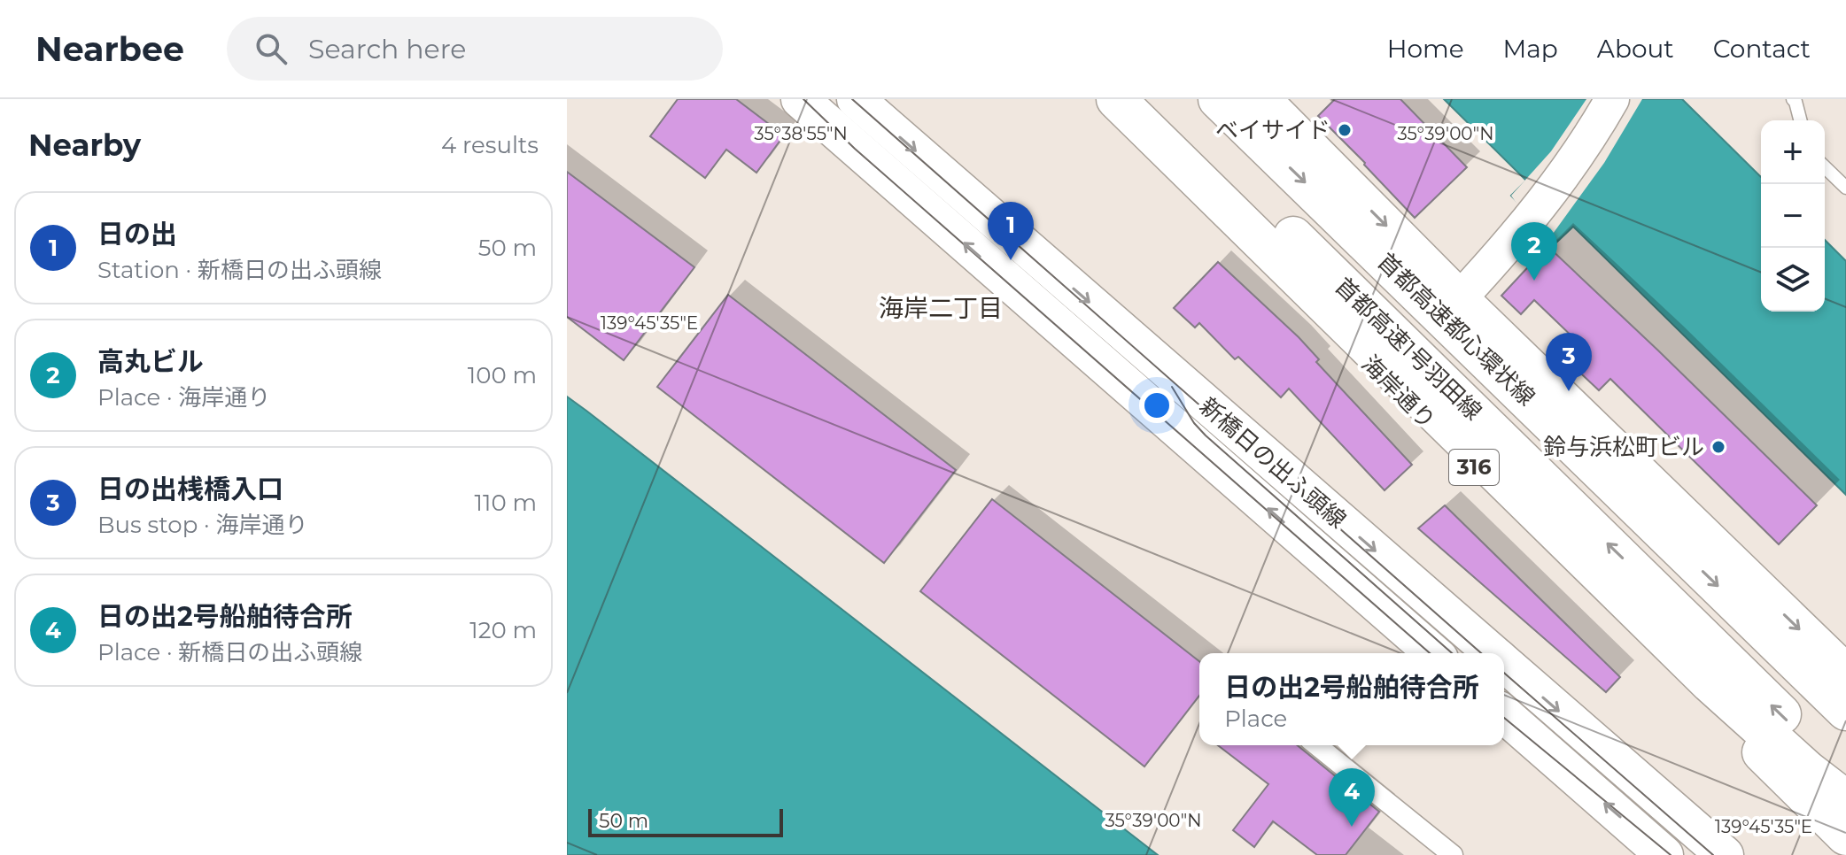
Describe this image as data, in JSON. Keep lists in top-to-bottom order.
{
  "streets": {
    "main road": [
      "首都高速都心環状線",
      "首都高速1号羽田線",
      "海岸通り",
      "新橋日の出ふ頭線",
      "316"
    ]
  },
  "districts": ["海岸二丁目"],
  "places": ["ベイサイド", "鈴与浜松町ビル"],
  "scale_bar": "50 m",
  "page": {
    "header": "Nearbee",
    "search": "Search here",
    "nav": [
      "Home",
      "Map",
      "About",
      "Contact"
    ],
    "heading": ["Nearby", "4 results"],
    "map_buttons": ["+", "−"],
    "list": [
      {
        "mark": "1",
        "name": "日の出",
        "note": "Station · 新橋日の出ふ頭線",
        "value": "50 m"
      },
      {
        "mark": "2",
        "name": "高丸ビル",
        "note": "Place · 海岸通り",
        "value": "100 m"
      },
      {
        "mark": "3",
        "name": "日の出桟橋入口",
        "note": "Bus stop · 海岸通り",
        "value": "110 m"
      },
      {
        "mark": "4",
        "name": "日の出2号船舶待合所",
        "note": "Place · 新橋日の出ふ頭線",
        "value": "120 m"
      }
    ],
    "pins": [
      "1",
      "2",
      "3",
      "4"
    ],
    "popup": ["日の出2号船舶待合所", "Place"],
    "scale": "50 m"
  },
  "coordinates": ["35°38'55\"N", "35°39'00\"N", "139°45'35\"E"]
}
